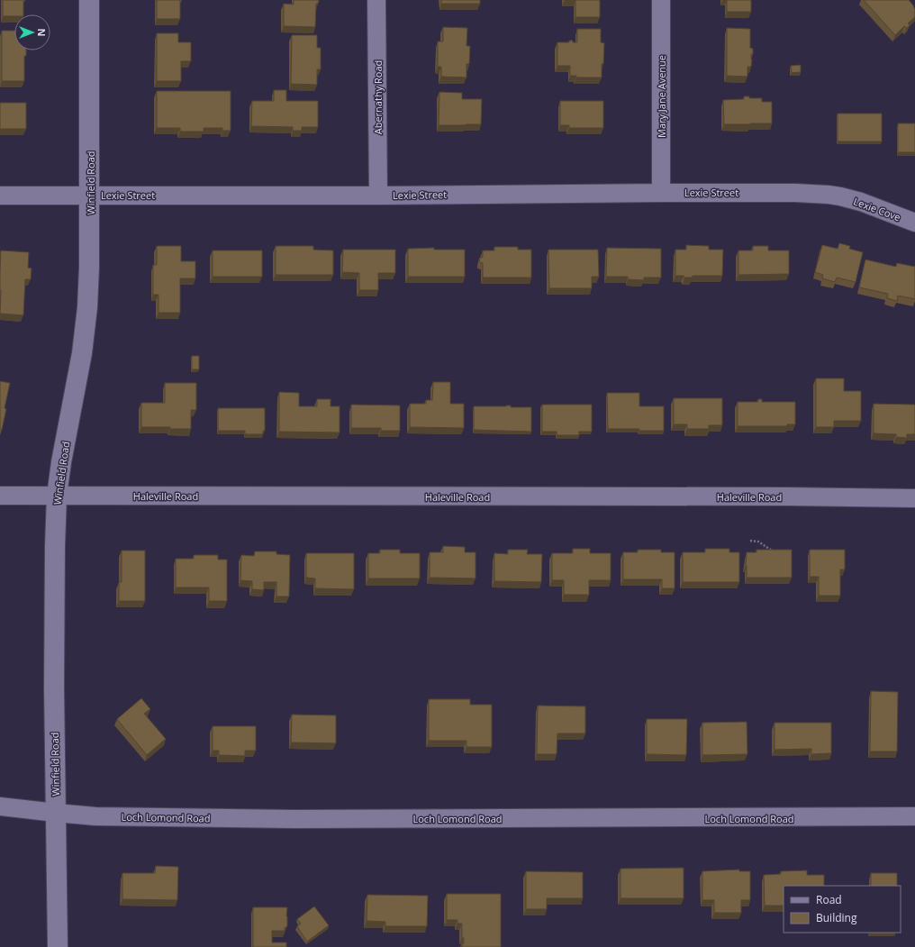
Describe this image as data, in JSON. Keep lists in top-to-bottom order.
{
  "streets": {
    "street": [
      "Mary Jane Avenue",
      "Abernathy Road",
      "Winfield Road",
      "Lexie Street",
      "Lexie Cove",
      "Haleville Road",
      "Loch Lomond Road"
    ]
  },
  "crossings": [
    ["Mary Jane Avenue", "Lexie Street"],
    ["Abernathy Road", "Lexie Street"],
    ["Winfield Road", "Lexie Street"],
    ["Winfield Road", "Haleville Road"],
    ["Winfield Road", "Loch Lomond Road"],
    ["Lexie Street", "Lexie Cove"]
  ],
  "legend": ["Road", "Building"],
  "north": "right"
}
